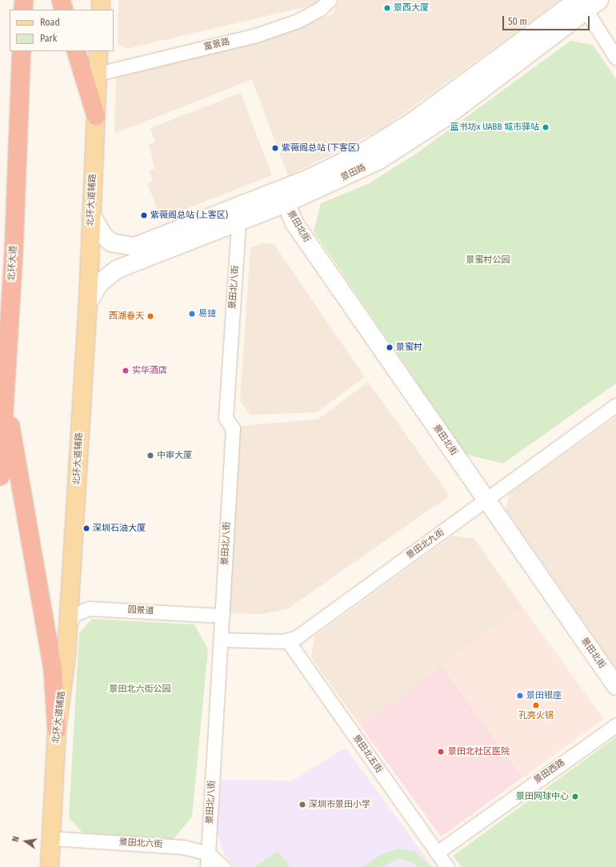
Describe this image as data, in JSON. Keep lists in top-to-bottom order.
{
  "streets": {
    "highway": ["北环大道"],
    "main road": ["景田路", "北环大道辅路", "景田北街"],
    "street": [
      "富景路",
      "景田北八街",
      "景田北九街",
      "园景道",
      "景田北五街",
      "景田西路",
      "景田北六街"
    ]
  },
  "crossings": [
    ["富景路", "北环大道辅路"],
    ["景田路", "北环大道辅路"],
    ["景田路", "景田北街"],
    ["景田路", "景田北八街"],
    ["北环大道辅路", "园景道"],
    ["北环大道辅路", "景田北六街"],
    ["景田北街", "景田北九街"],
    ["景田北八街", "景田北九街"],
    ["景田北八街", "园景道"],
    ["景田北八街", "景田北六街"],
    ["景田北九街", "景田北五街"],
    ["景田北五街", "景田西路"]
  ],
  "parks": ["景蜜村公园", "景田北六街公园"],
  "places": [
    "景西大厦",
    "蓝书坊x UABB 城市驿站",
    "紫薇阁总站 (下客区)",
    "紫薇阁总站 (上客区)",
    "易捷",
    "西湖春天",
    "景蜜村",
    "实华酒店",
    "中审大厦",
    "深圳石油大厦",
    "景田银座",
    "孔亮火锅",
    "景田北社区医院",
    "景田网球中心",
    "深圳市景田小学"
  ],
  "legend": ["Road", "Park"],
  "scale_bar": "50 m",
  "north": "left"
}
